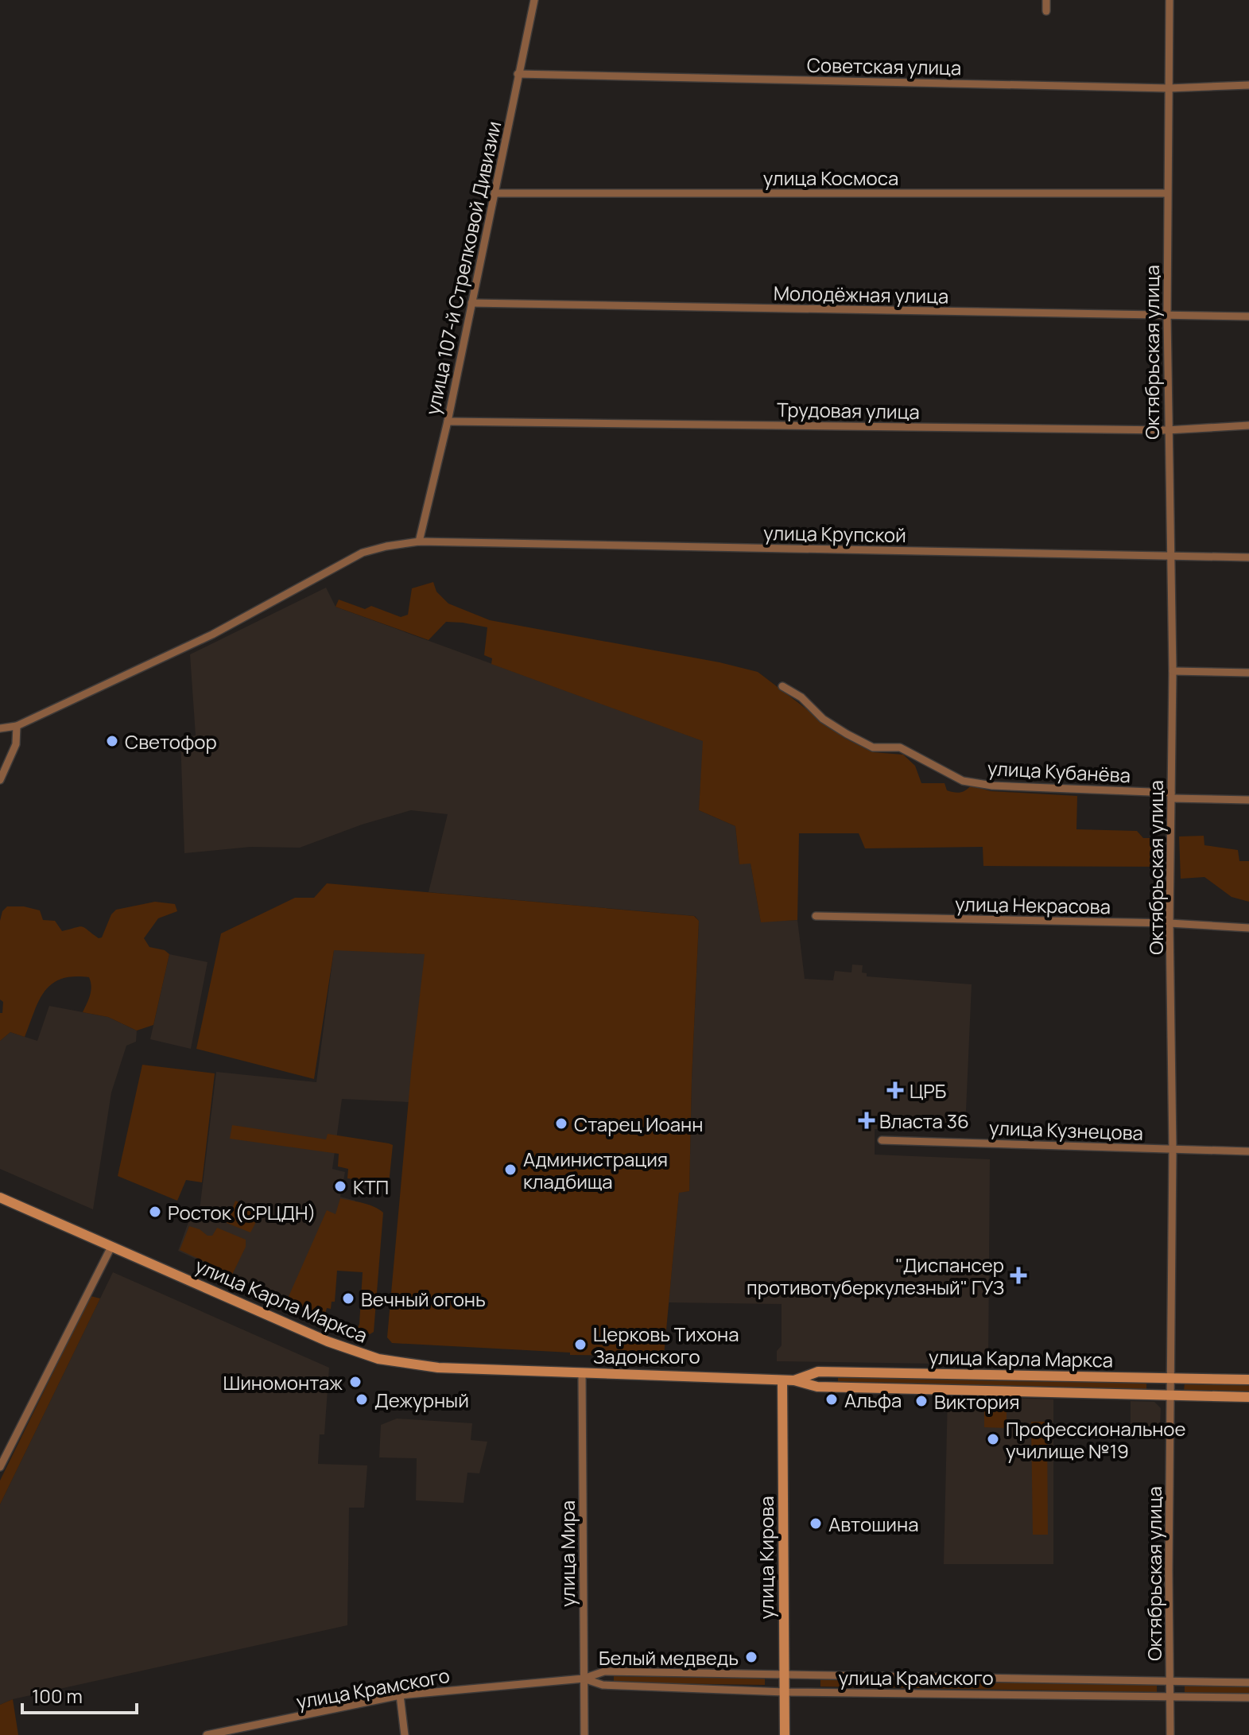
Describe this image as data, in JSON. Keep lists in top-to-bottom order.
{
  "streets": {
    "main road": ["улица Карла Маркса", "улица Кирова"],
    "street": [
      "Советская улица",
      "улица Космоса",
      "улица 107-й Стрелковой Дивизии",
      "Молодёжная улица",
      "Октябрьская улица",
      "Трудовая улица",
      "улица Крупской",
      "улица Кубанёва",
      "улица Некрасова",
      "улица Кузнецова",
      "улица Мира",
      "улица Крамского"
    ]
  },
  "crossings": [
    ["Советская улица", "улица 107-й Стрелковой Дивизии"],
    ["Советская улица", "Октябрьская улица"],
    ["улица Космоса", "улица 107-й Стрелковой Дивизии"],
    ["улица Космоса", "Октябрьская улица"],
    ["улица 107-й Стрелковой Дивизии", "Молодёжная улица"],
    ["улица 107-й Стрелковой Дивизии", "Трудовая улица"],
    ["улица 107-й Стрелковой Дивизии", "улица Крупской"],
    ["Молодёжная улица", "Октябрьская улица"],
    ["Октябрьская улица", "Трудовая улица"],
    ["Октябрьская улица", "улица Крупской"],
    ["Октябрьская улица", "улица Кубанёва"],
    ["Октябрьская улица", "улица Некрасова"],
    ["Октябрьская улица", "улица Кузнецова"],
    ["Октябрьская улица", "улица Карла Маркса"],
    ["Октябрьская улица", "улица Крамского"],
    ["улица Карла Маркса", "улица Мира"],
    ["улица Карла Маркса", "улица Кирова"],
    ["улица Мира", "улица Крамского"],
    ["улица Кирова", "улица Крамского"]
  ],
  "places": {
    "other": [
      "Светофор",
      "Старец Иоанн",
      "Администрация кладбища",
      "КТП",
      "Росток (СРЦДН)",
      "Вечный огонь",
      "Церковь Тихона Задонского",
      "Шиномонтаж",
      "Дежурный",
      "Альфа",
      "Виктория",
      "Профессиональное училище №19",
      "Автошина",
      "Белый медведь"
    ],
    "health": ["ЦРБ", "Власта 36", "\"Диспансер противотуберкулезный\" ГУЗ"]
  },
  "scale_bar": "100 m"
}
